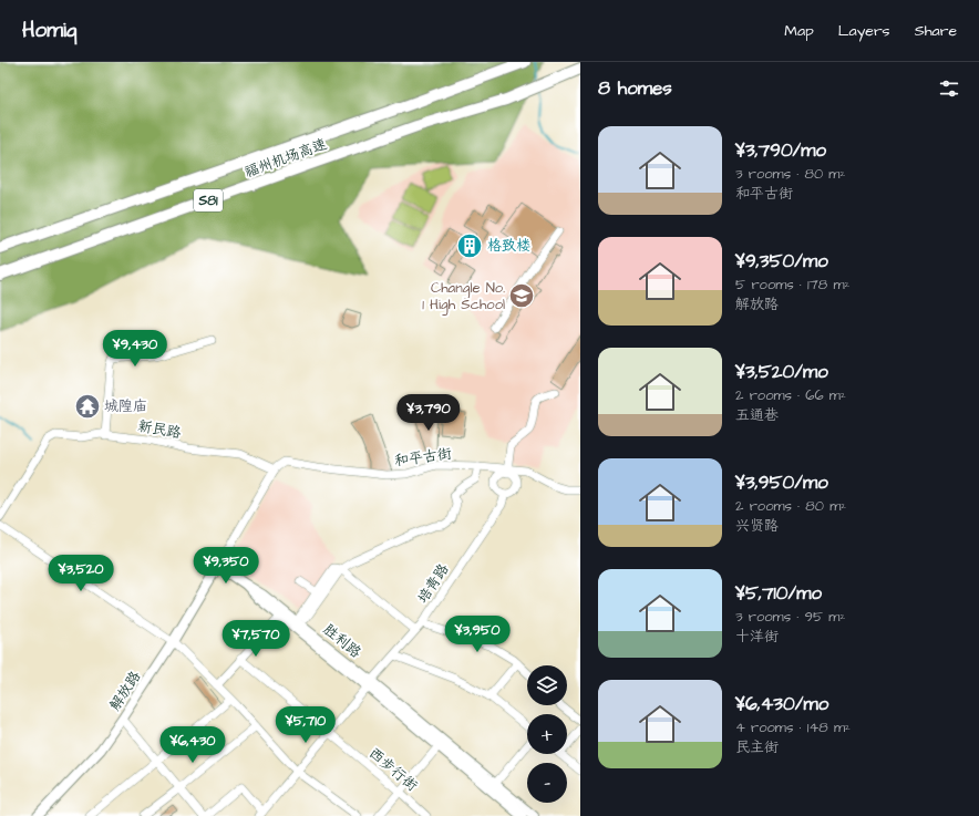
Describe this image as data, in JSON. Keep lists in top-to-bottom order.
{
  "streets": {
    "highway": ["福州机场高速", "S81"],
    "main road": ["胜利路", "解放路"],
    "street": [
      "新民路",
      "和平古街",
      "培青路",
      "西步行街"
    ]
  },
  "crossings": [
    ["新民路", "和平古街"],
    ["和平古街", "培青路"],
    ["培青路", "胜利路"],
    ["培青路", "西步行街"]
  ],
  "places": {
    "building": ["格致楼"],
    "school or university": ["Changle No. 1 High School"],
    "temple": ["城隍庙"]
  },
  "page": {
    "header": "Homiq",
    "nav": ["Map", "Layers", "Share"],
    "heading": "8 homes",
    "list": [
      {
        "name": "¥3,790/mo",
        "note": "3 rooms · 80 m² · 和平古街"
      },
      {
        "name": "¥9,350/mo",
        "note": "5 rooms · 178 m² · 解放路"
      },
      {
        "name": "¥3,520/mo",
        "note": "2 rooms · 66 m² · 五通巷"
      },
      {
        "name": "¥3,950/mo",
        "note": "2 rooms · 80 m² · 兴贤路"
      },
      {
        "name": "¥5,710/mo",
        "note": "3 rooms · 95 m² · 十洋街"
      },
      {
        "name": "¥6,430/mo",
        "note": "4 rooms · 148 m² · 民主街"
      }
    ],
    "price": [
      "¥9,430",
      "¥3,790",
      "¥9,350",
      "¥3,520",
      "¥3,950",
      "¥7,570",
      "¥5,710",
      "¥6,430"
    ],
    "map_buttons": ["+", "−"]
  }
}
